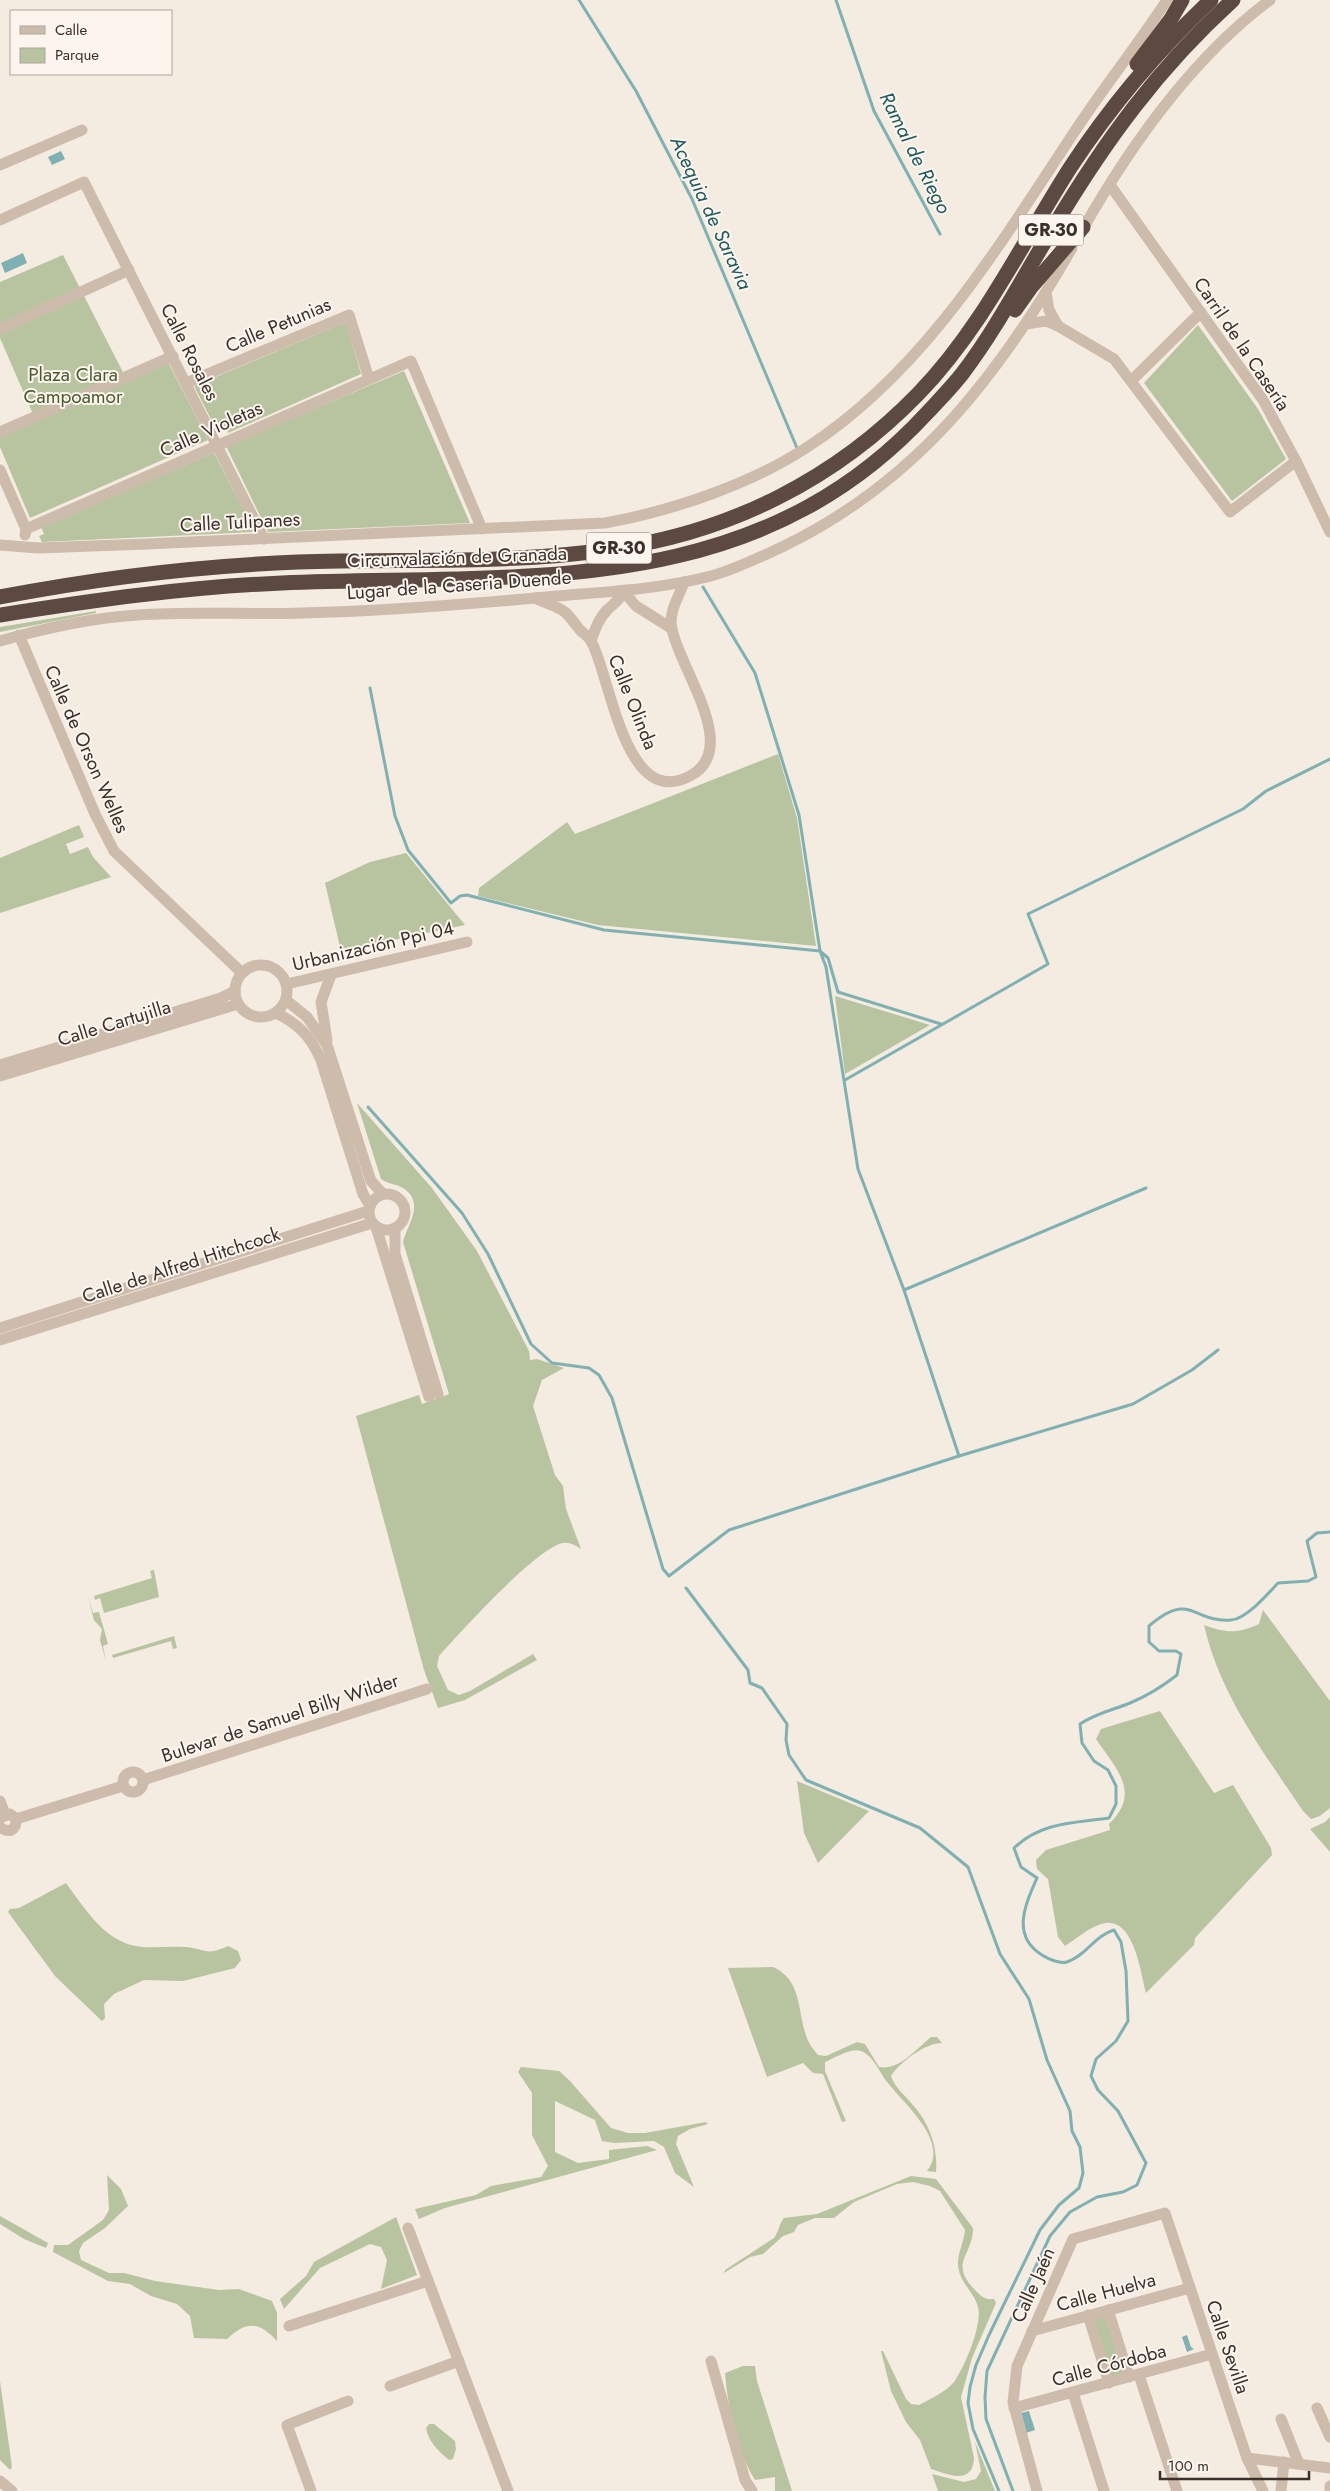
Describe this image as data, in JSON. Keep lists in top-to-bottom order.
{
  "streets": {
    "highway": ["GR-30", "Circunvalación de Granada"],
    "street": [
      "Calle Petunias",
      "Carril de la Casería",
      "Calle Rosales",
      "Calle Violetas",
      "Calle Tulipanes",
      "Lugar de la Caseria Duende",
      "Calle Olinda",
      "Calle de Orson Welles",
      "Urbanización Ppi 04",
      "Calle Cartujilla",
      "Calle de Alfred Hitchcock",
      "Bulevar de Samuel Billy Wilder",
      "Calle Jaén",
      "Calle Huelva",
      "Calle Sevilla",
      "Calle Córdoba"
    ]
  },
  "crossings": [
    ["Calle Petunias", "Calle Rosales"],
    ["Calle Petunias", "Calle Violetas"],
    ["Carril de la Casería", "Lugar de la Caseria Duende"],
    ["Calle Rosales", "Calle Violetas"],
    ["Calle Rosales", "Calle Tulipanes"],
    ["Calle Violetas", "Calle Tulipanes"],
    ["Lugar de la Caseria Duende", "Calle Olinda"],
    ["Lugar de la Caseria Duende", "Calle de Orson Welles"],
    ["Calle de Orson Welles", "Urbanización Ppi 04"],
    ["Calle de Orson Welles", "Calle Cartujilla"],
    ["Urbanización Ppi 04", "Calle Cartujilla"],
    ["Calle Jaén", "Calle Huelva"],
    ["Calle Jaén", "Calle Sevilla"],
    ["Calle Jaén", "Calle Córdoba"],
    ["Calle Huelva", "Calle Sevilla"],
    ["Calle Sevilla", "Calle Córdoba"]
  ],
  "water": ["Ramal de Riego", "Acequia de Saravia"],
  "parks": ["Plaza Clara Campoamor"],
  "legend": ["Calle", "Parque"],
  "scale_bar": "100 m"
}
